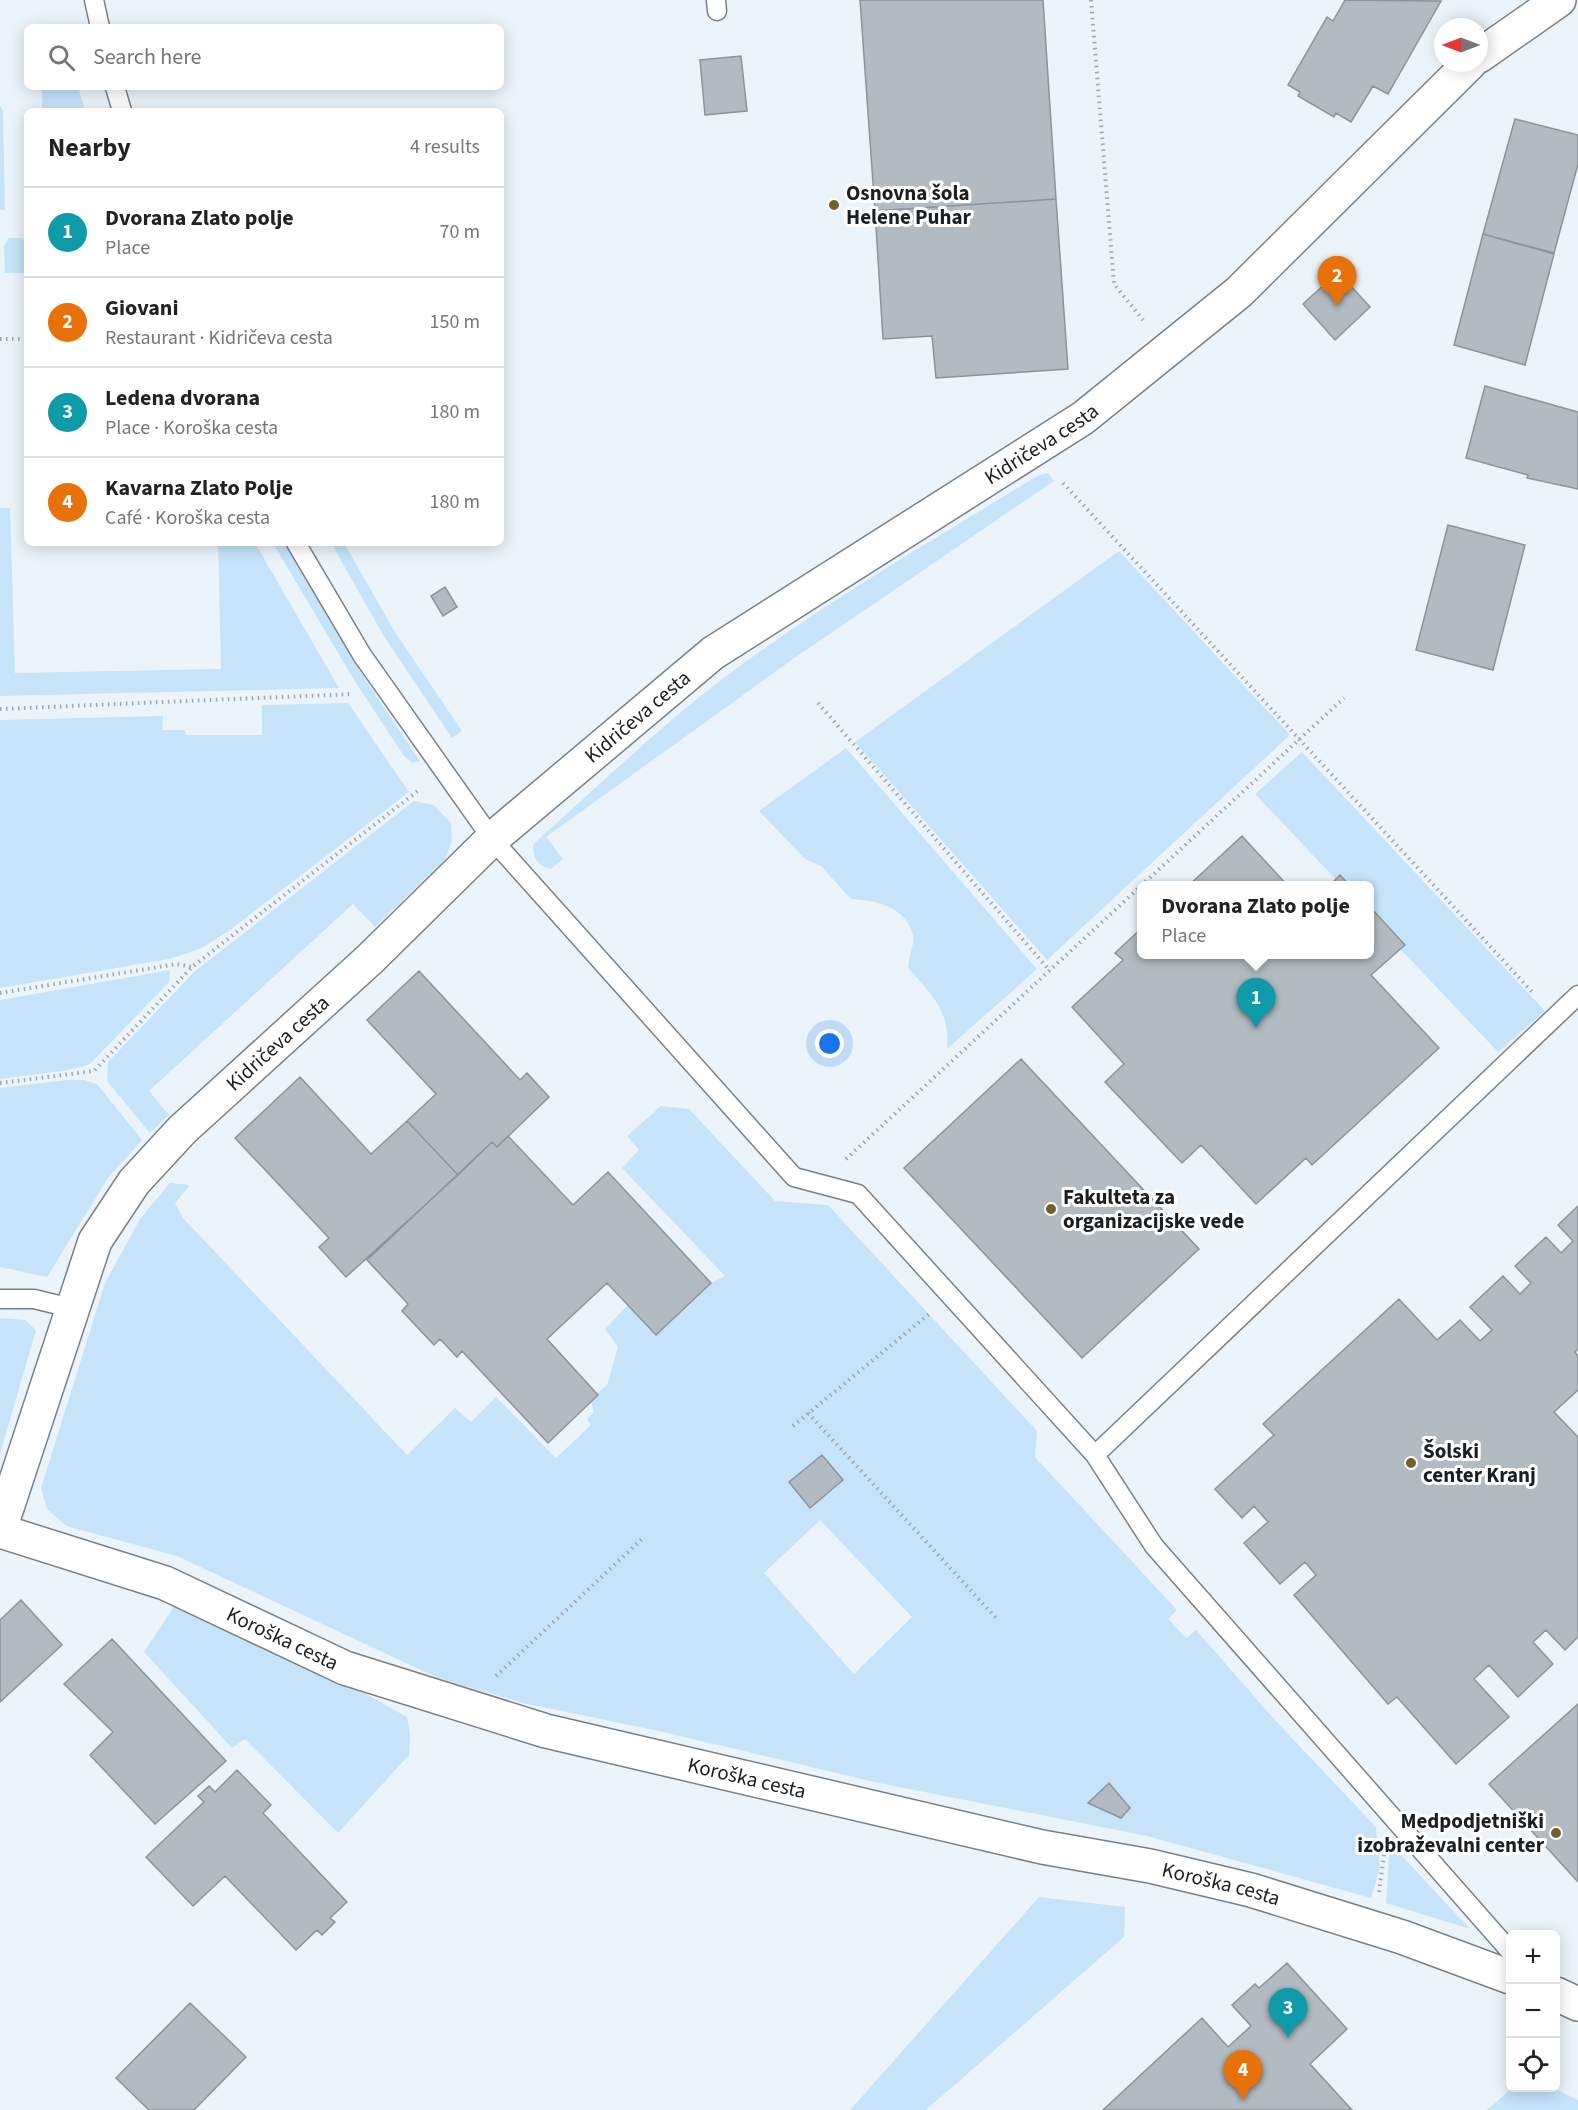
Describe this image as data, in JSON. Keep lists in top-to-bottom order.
{
  "streets": {
    "street": ["Kidričeva cesta", "Koroška cesta"]
  },
  "crossings": [
    ["Kidričeva cesta", "Koroška cesta"]
  ],
  "places": [
    "Osnovna šola Helene Puhar",
    "Fakulteta za organizacijske vede",
    "Šolski center Kranj",
    "Medpodjetniški izobraževalni center"
  ],
  "north": "left",
  "page": {
    "search": "Search here",
    "heading": ["Nearby", "4 results"],
    "list": [
      {
        "mark": "1",
        "name": "Dvorana Zlato polje",
        "note": "Place",
        "value": "70 m"
      },
      {
        "mark": "2",
        "name": "Giovani",
        "note": "Restaurant · Kidričeva cesta",
        "value": "150 m"
      },
      {
        "mark": "3",
        "name": "Ledena dvorana",
        "note": "Place · Koroška cesta",
        "value": "180 m"
      },
      {
        "mark": "4",
        "name": "Kavarna Zlato Polje",
        "note": "Café · Koroška cesta",
        "value": "180 m"
      }
    ],
    "pins": [
      "2",
      "1",
      "3",
      "4"
    ],
    "popup": ["Dvorana Zlato polje", "Place"],
    "map_buttons": ["+", "−"]
  }
}
